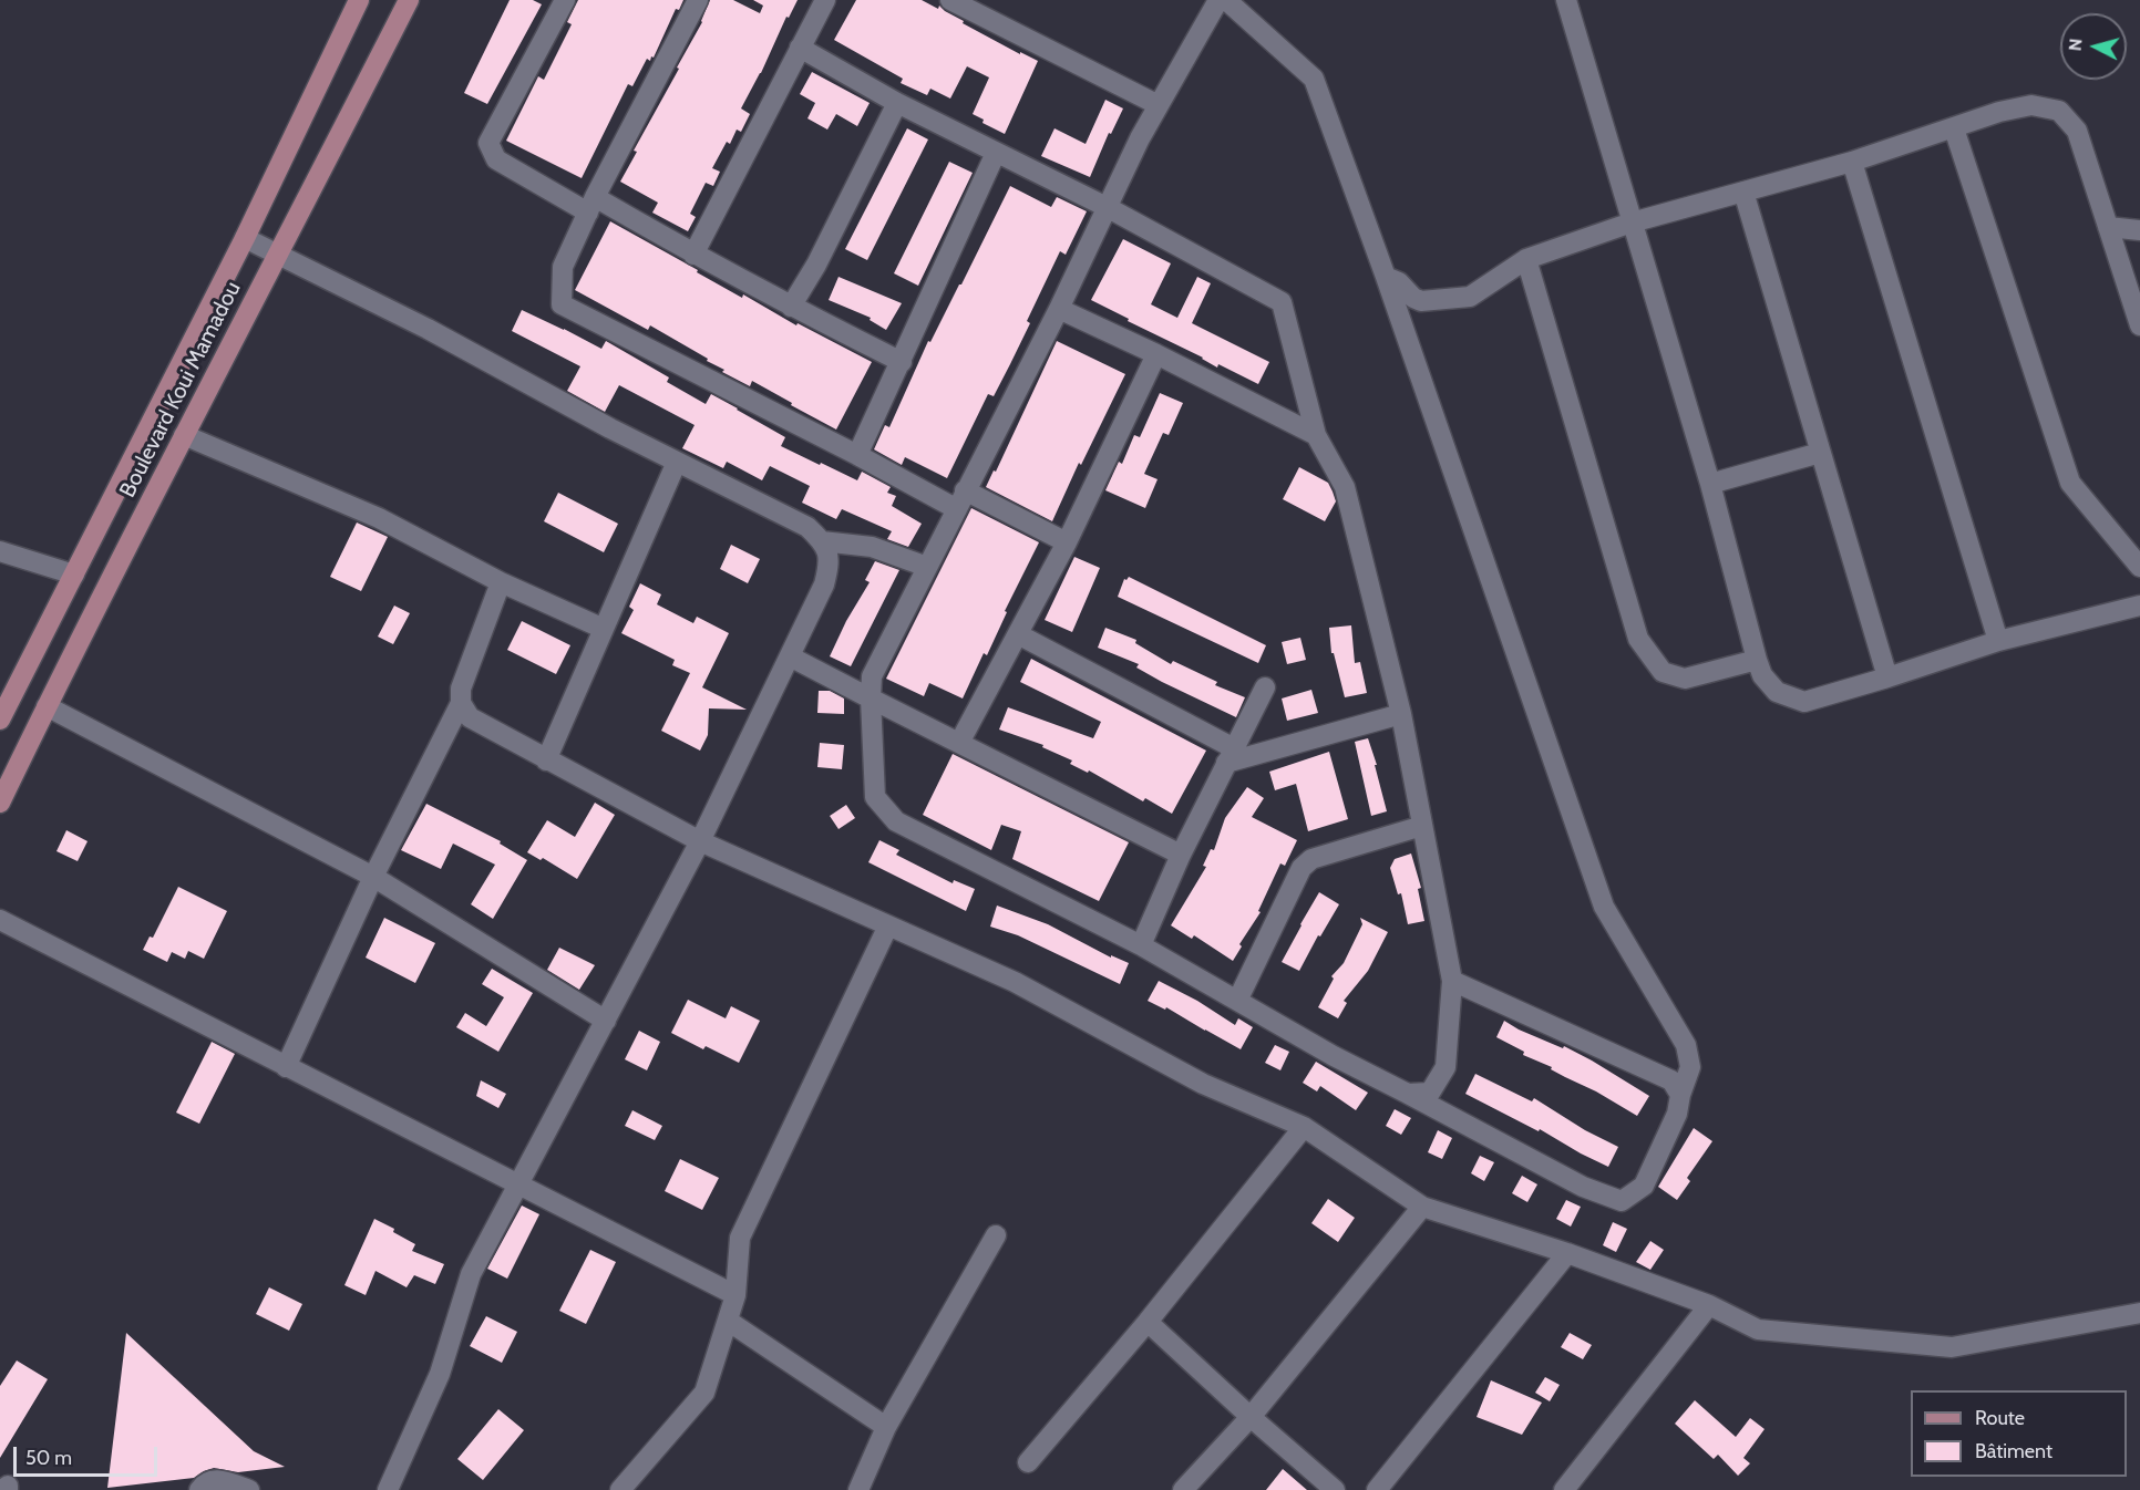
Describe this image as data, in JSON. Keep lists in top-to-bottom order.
{
  "streets": {
    "main road": ["Boulevard Koui Mamadou"]
  },
  "legend": ["Route", "Bâtiment"],
  "scale_bar": "50 m",
  "north": "left"
}
